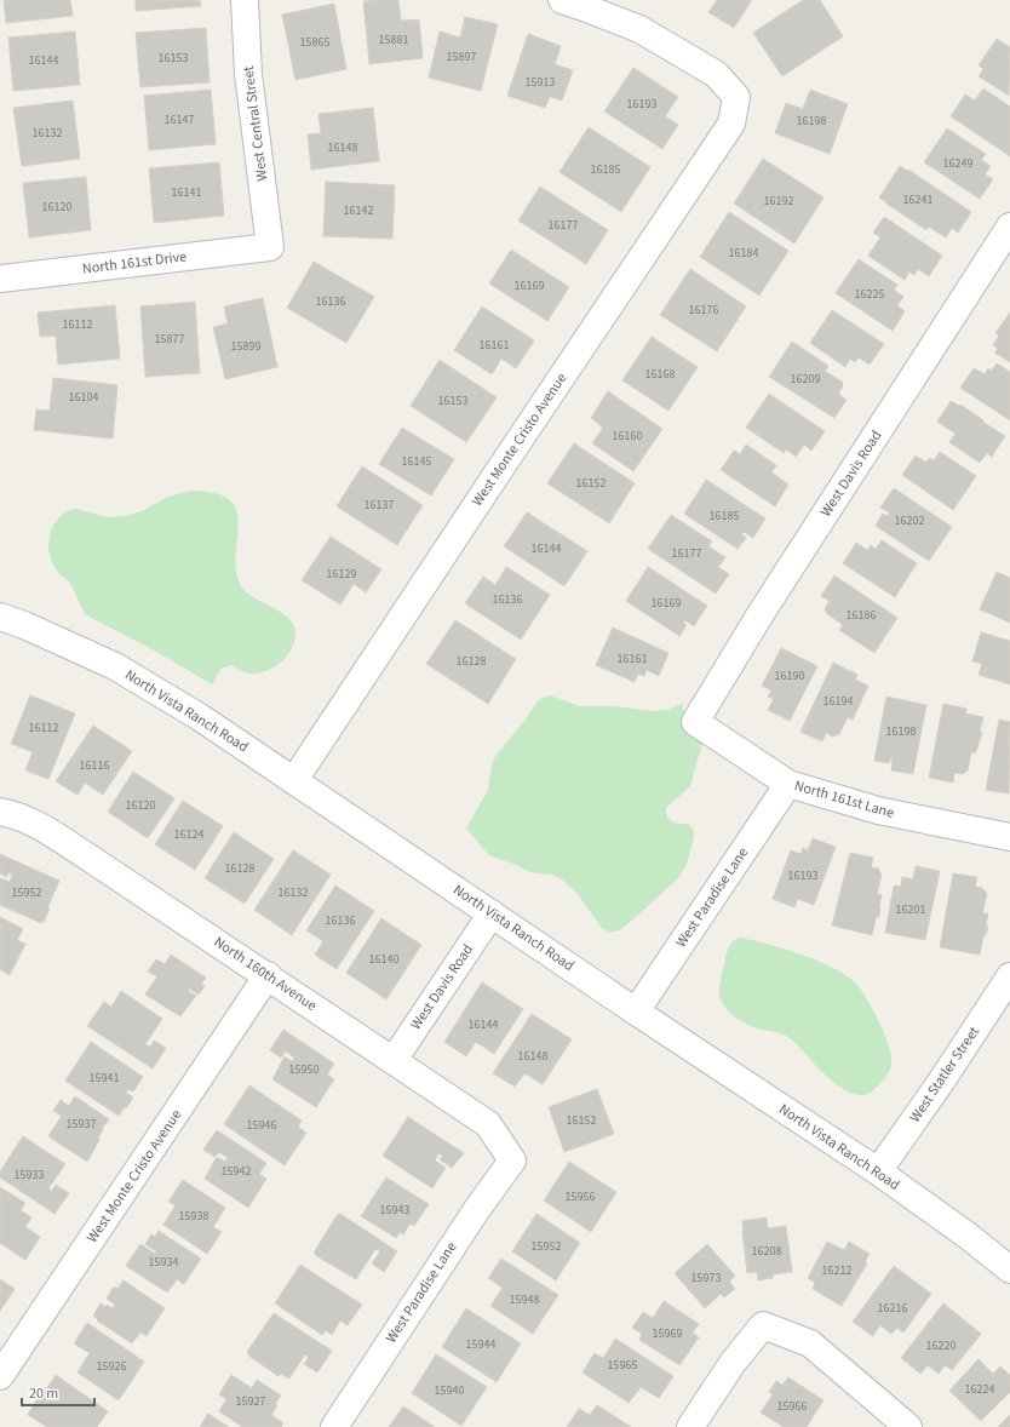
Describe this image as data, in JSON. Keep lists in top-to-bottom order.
{
  "streets": {
    "street": [
      "West Central Street",
      "North 161st Drive",
      "West Monte Cristo Avenue",
      "West Davis Road",
      "North Vista Ranch Road",
      "North 161st Lane",
      "West Paradise Lane",
      "North 160th Avenue",
      "West Statler Street"
    ]
  },
  "crossings": [
    ["West Central Street", "North 161st Drive"],
    ["West Monte Cristo Avenue", "North Vista Ranch Road"],
    ["West Monte Cristo Avenue", "North 160th Avenue"],
    ["West Davis Road", "North Vista Ranch Road"],
    ["West Davis Road", "North 161st Lane"],
    ["West Davis Road", "North 160th Avenue"],
    ["North Vista Ranch Road", "West Paradise Lane"],
    ["North Vista Ranch Road", "West Statler Street"],
    ["North 161st Lane", "West Paradise Lane"],
    ["West Paradise Lane", "North 160th Avenue"]
  ],
  "house_numbers": [
    "15881",
    "15865",
    "15897",
    "16153",
    "16144",
    "15913",
    "16193",
    "16147",
    "16198",
    "16132",
    "16148",
    "16249",
    "16185",
    "16141",
    "16241",
    "16192",
    "16120",
    "16142",
    "16177",
    "16184",
    "16169",
    "16225",
    "16136",
    "16176",
    "16112",
    "15877",
    "16161",
    "15899",
    "16168",
    "16209",
    "16104",
    "16153",
    "16160",
    "16145",
    "16152",
    "16137",
    "16185",
    "16202",
    "16144",
    "16177",
    "16129",
    "16136",
    "16169",
    "16186",
    "16161",
    "16128",
    "16190",
    "16194",
    "16112",
    "16198",
    "16116",
    "16120",
    "16124",
    "16128",
    "16193",
    "15952",
    "16132",
    "16201",
    "16136",
    "16140",
    "16144",
    "16148",
    "15950",
    "15941",
    "16152",
    "15937",
    "15946",
    "15942",
    "15933",
    "15956",
    "15943",
    "15938",
    "15952",
    "16208",
    "15934",
    "16212",
    "15973",
    "15948",
    "16216",
    "15969",
    "15944",
    "16220",
    "15965",
    "15926",
    "16224",
    "15940",
    "15927",
    "15966"
  ],
  "scale_bar": "20 m"
}
